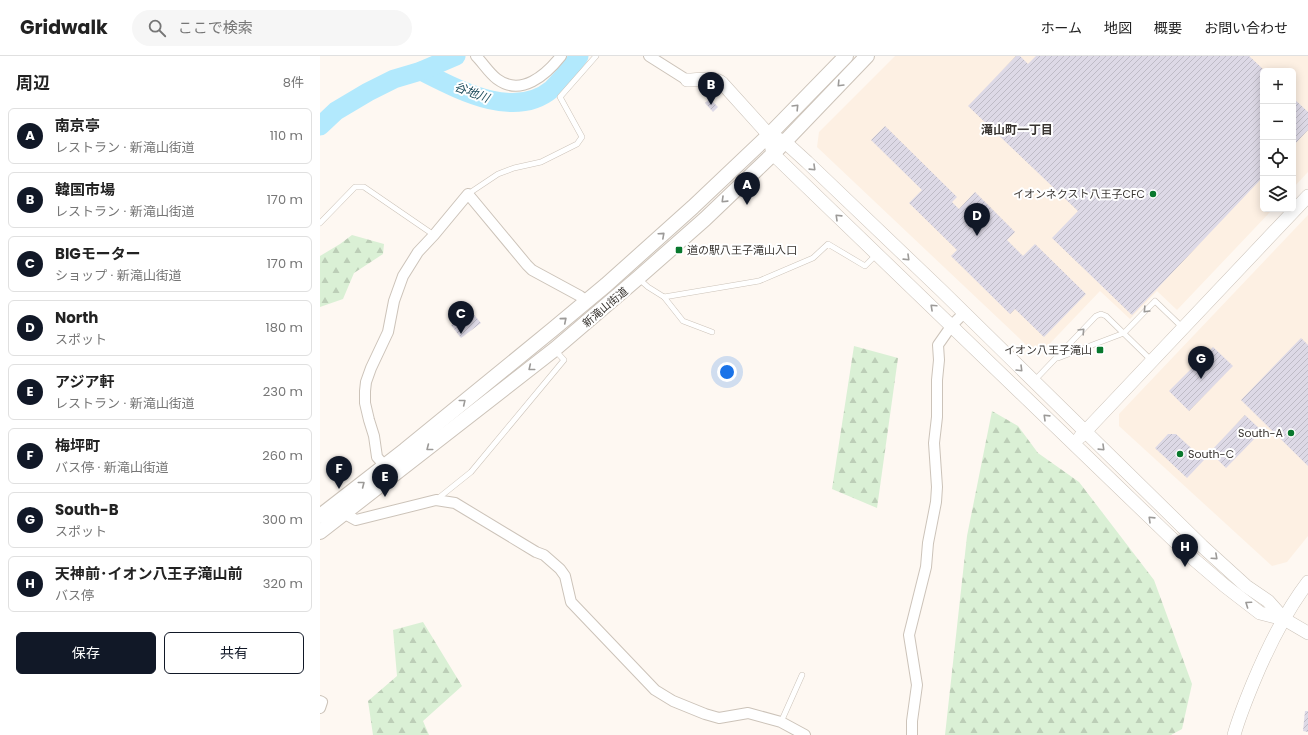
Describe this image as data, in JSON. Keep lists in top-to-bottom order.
{
  "streets": {
    "main road": ["新滝山街道"]
  },
  "districts": ["滝山町一丁目"],
  "water": ["谷地川"],
  "places": {
    "other": ["イオンネクスト八王子CFC", "South-A", "South-C"],
    "transit": ["道の駅八王子滝山入口", "イオン八王子滝山"]
  },
  "page": {
    "header": "Gridwalk",
    "search": "ここで検索",
    "nav": [
      "ホーム",
      "地図",
      "概要",
      "お問い合わせ"
    ],
    "heading": ["周辺", "8件"],
    "map_buttons": ["+", "−"],
    "pins": [
      "B",
      "A",
      "D",
      "C",
      "G",
      "F",
      "E",
      "H"
    ],
    "list": [
      {
        "mark": "A",
        "name": "南京亭",
        "note": "レストラン · 新滝山街道",
        "value": "110 m"
      },
      {
        "mark": "B",
        "name": "韓国市場",
        "note": "レストラン · 新滝山街道",
        "value": "170 m"
      },
      {
        "mark": "C",
        "name": "BIGモーター",
        "note": "ショップ · 新滝山街道",
        "value": "170 m"
      },
      {
        "mark": "D",
        "name": "North",
        "note": "スポット",
        "value": "180 m"
      },
      {
        "mark": "E",
        "name": "アジア軒",
        "note": "レストラン · 新滝山街道",
        "value": "230 m"
      },
      {
        "mark": "F",
        "name": "梅坪町",
        "note": "バス停 · 新滝山街道",
        "value": "260 m"
      },
      {
        "mark": "G",
        "name": "South-B",
        "note": "スポット",
        "value": "300 m"
      },
      {
        "mark": "H",
        "name": "天神前･イオン八王子滝山前",
        "note": "バス停",
        "value": "320 m"
      }
    ],
    "buttons": ["保存", "共有"]
  }
}
